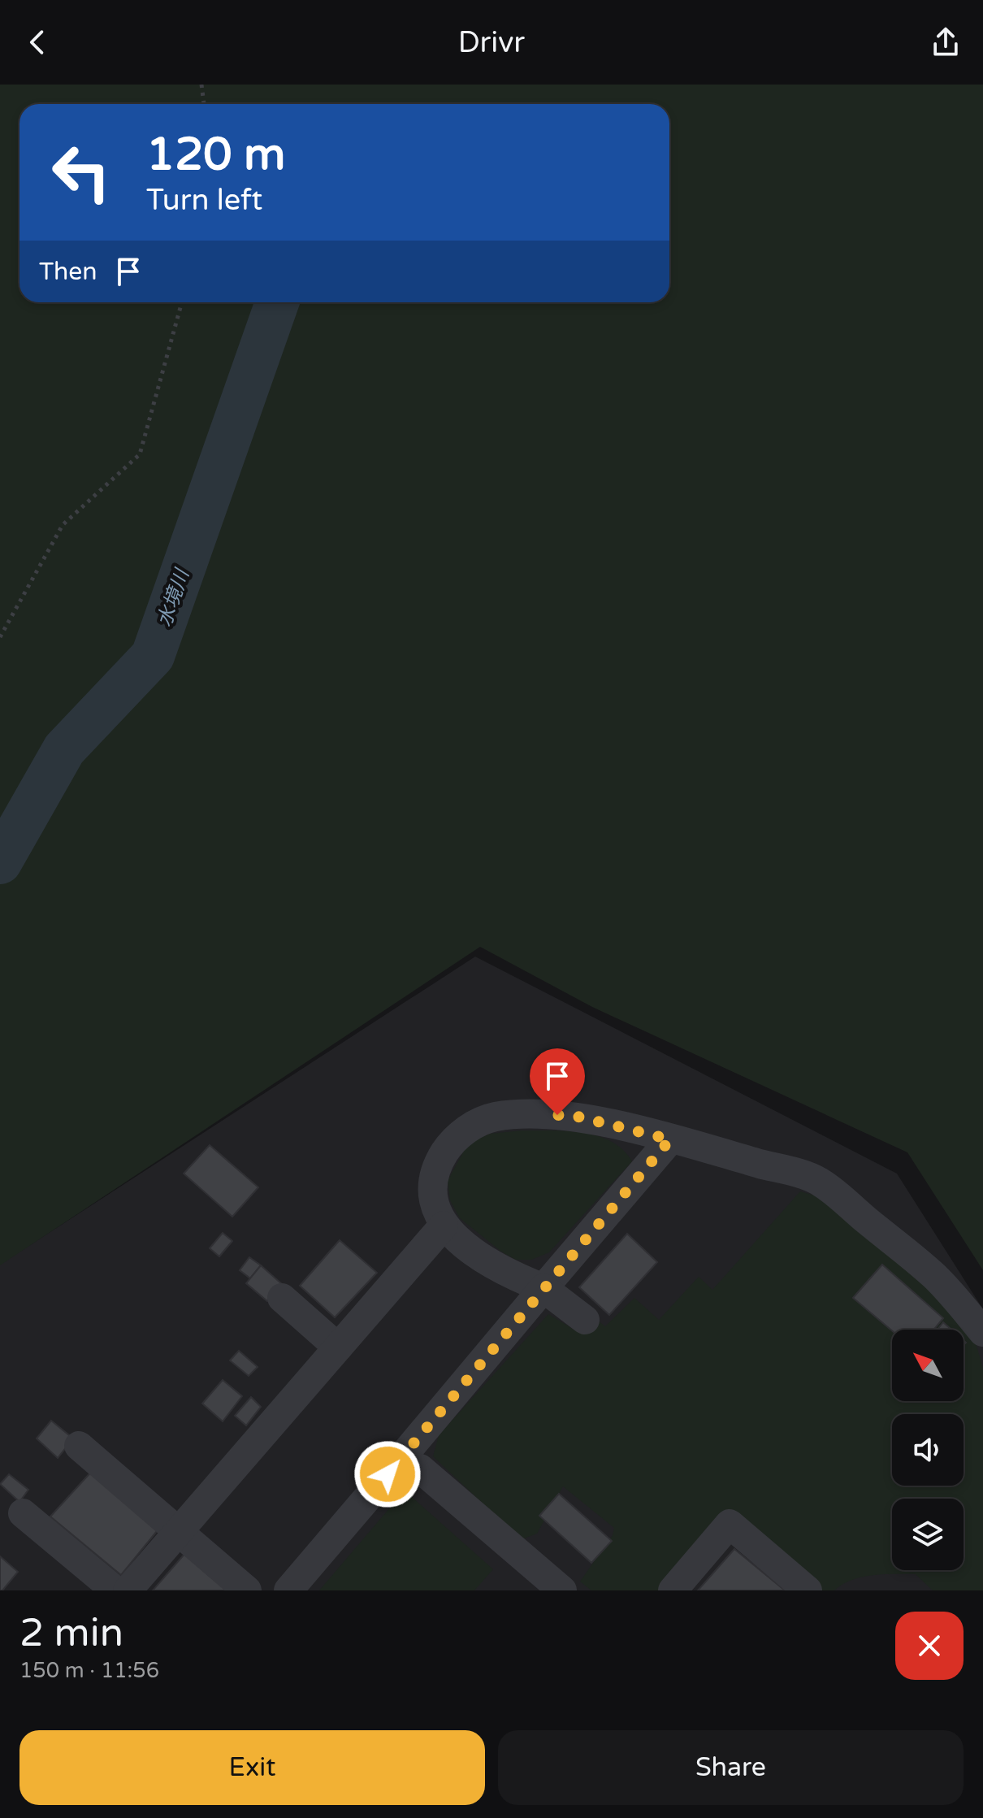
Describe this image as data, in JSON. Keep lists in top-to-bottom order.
{
  "water": ["水境川"],
  "north": "top left",
  "page": {
    "header": "Drivr",
    "turn": ["120 m", "Turn left"],
    "then": "Then",
    "heading": ["2 min", "150 m · 11:56"],
    "buttons": ["Exit", "Share"]
  }
}
